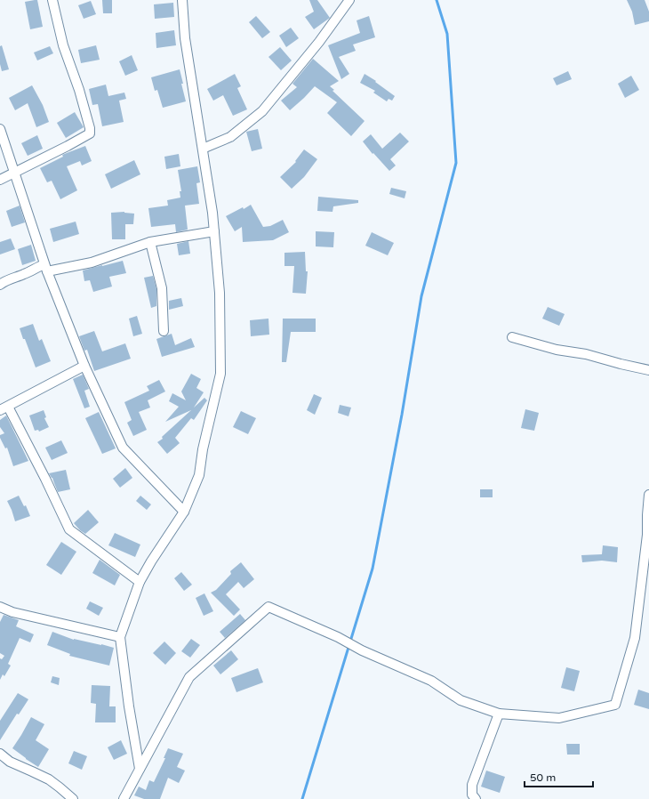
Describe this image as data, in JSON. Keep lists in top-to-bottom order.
{
  "scale_bar": "50 m"
}
